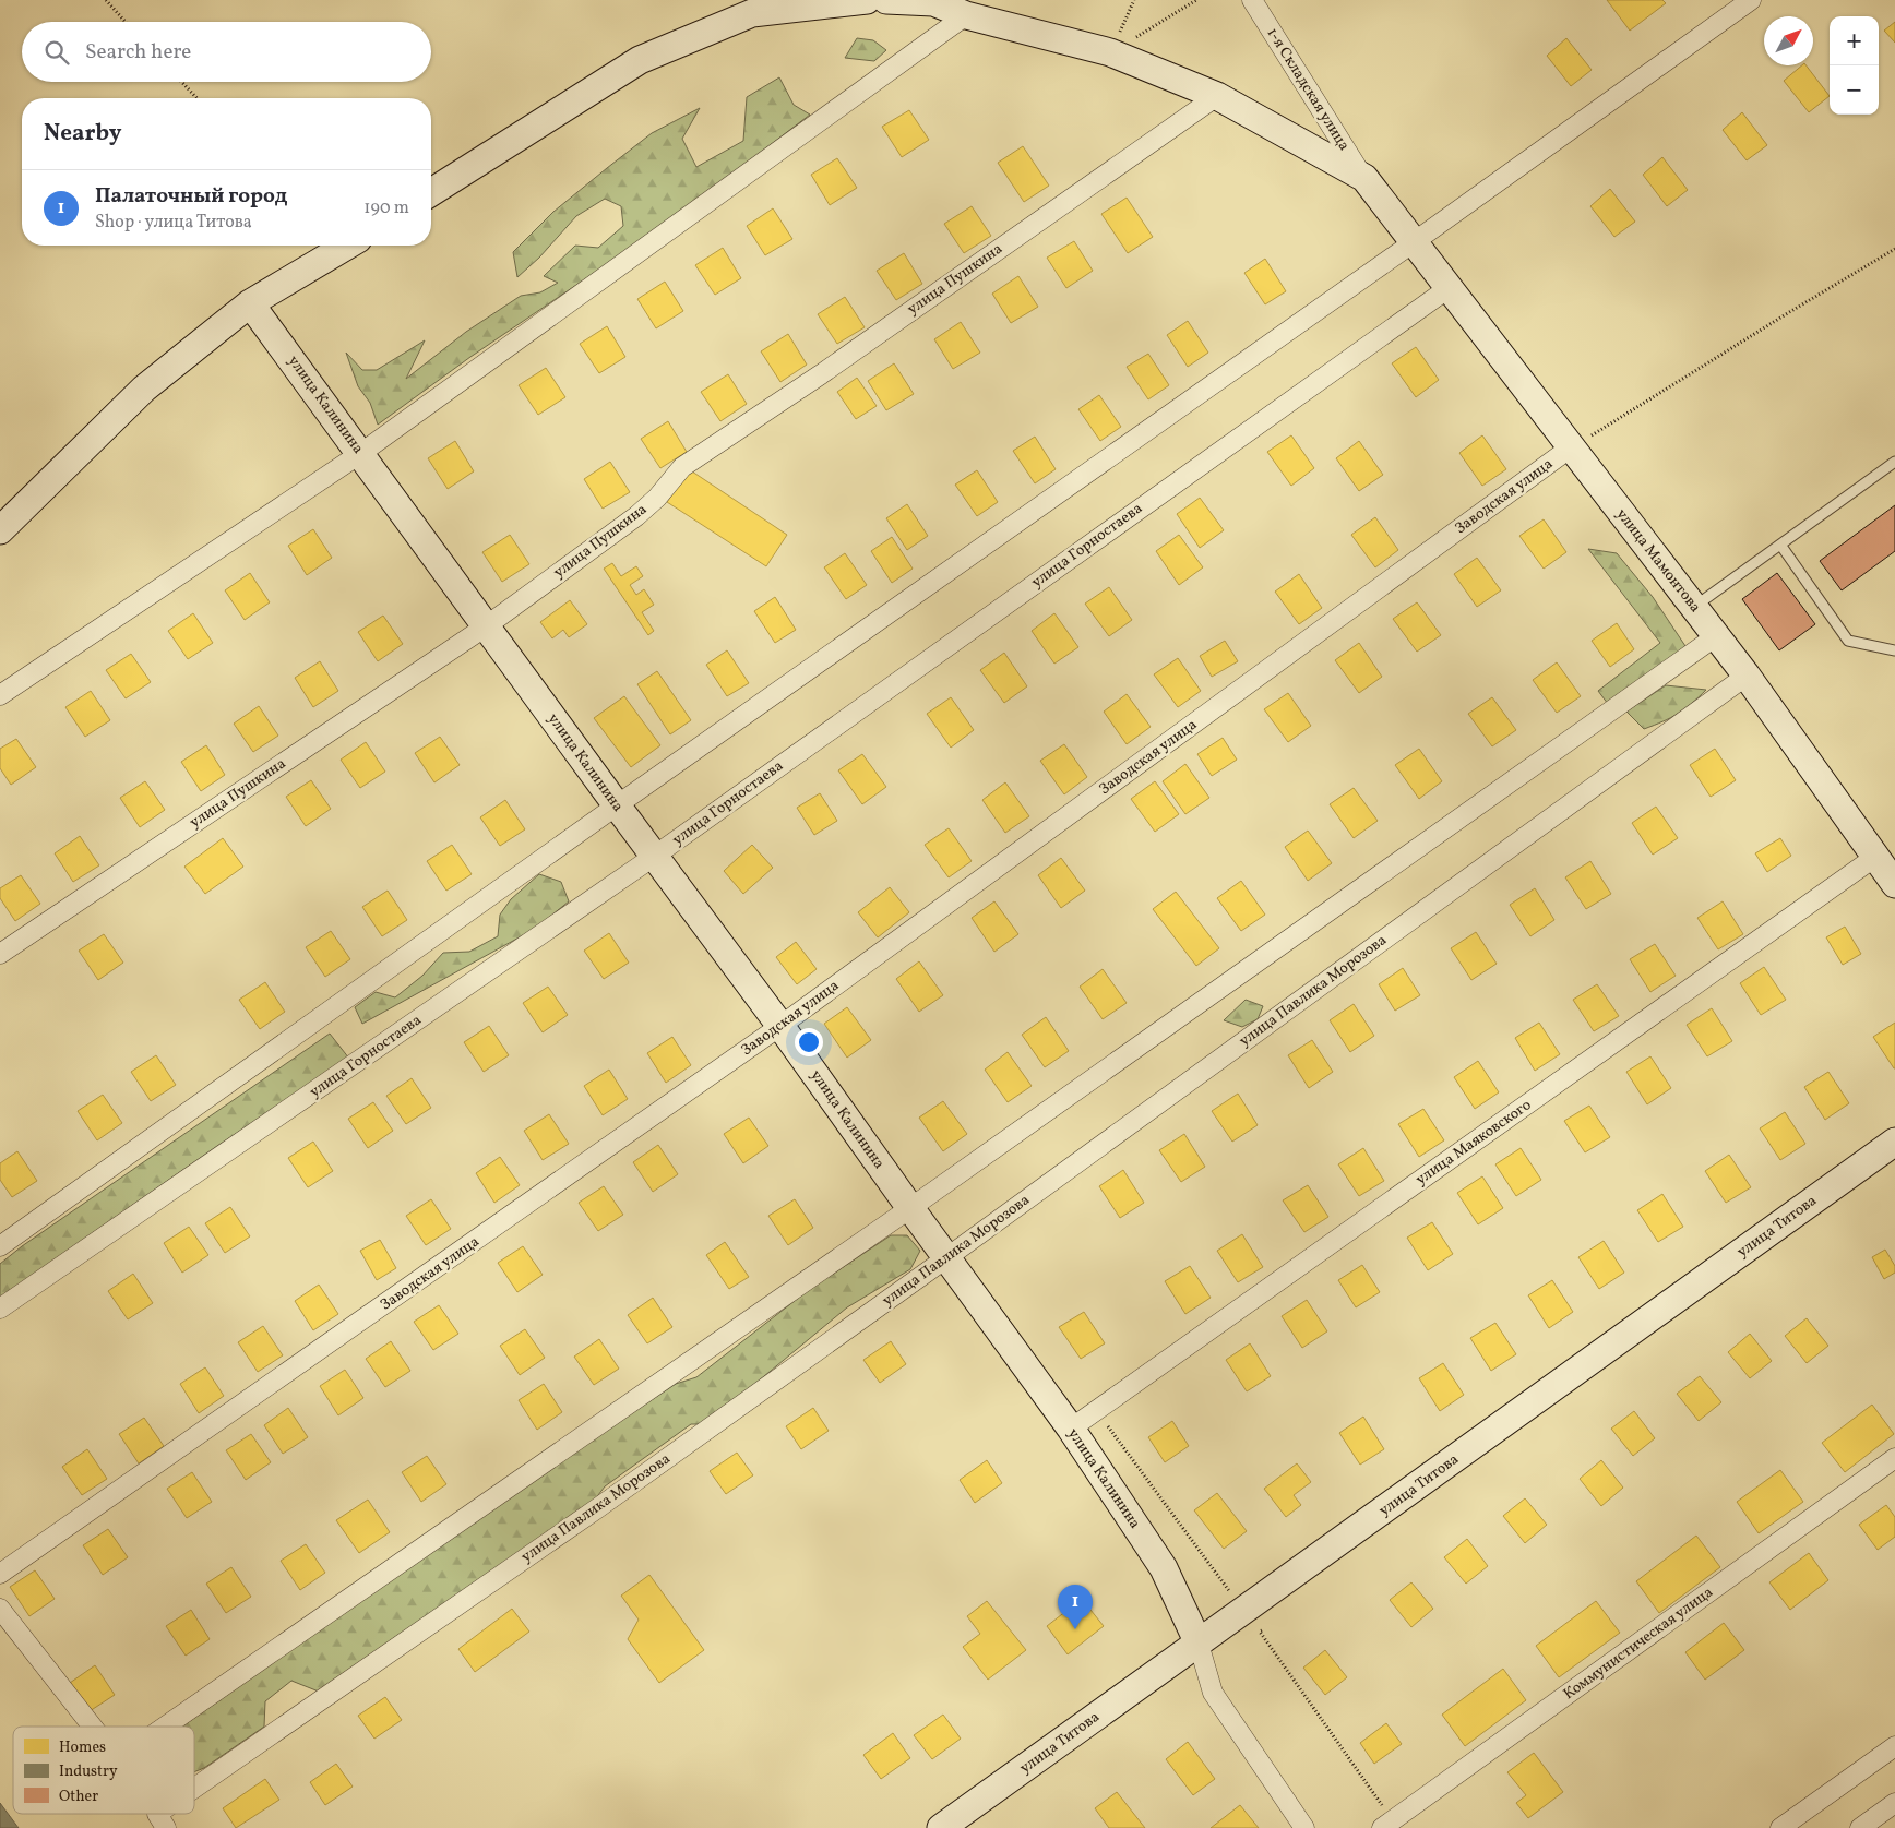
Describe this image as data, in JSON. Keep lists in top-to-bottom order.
{
  "streets": {
    "main road": ["улица Калинина", "улица Мамонтова", "улица Титова"],
    "street": [
      "1-я Складская улица",
      "улица Пушкина",
      "Заводская улица",
      "улица Горностаева",
      "улица Павлика Морозова",
      "улица Маяковского",
      "Коммунистическая улица"
    ]
  },
  "crossings": [
    ["улица Пушкина", "улица Калинина"],
    ["улица Калинина", "Заводская улица"],
    ["улица Калинина", "улица Горностаева"],
    ["улица Калинина", "улица Павлика Морозова"],
    ["улица Калинина", "улица Маяковского"],
    ["улица Калинина", "улица Титова"],
    ["Заводская улица", "улица Мамонтова"],
    ["улица Горностаева", "улица Мамонтова"],
    ["улица Мамонтова", "улица Павлика Морозова"],
    ["улица Мамонтова", "улица Маяковского"]
  ],
  "legend": ["Homes", "Industry", "Other"],
  "north": "top right",
  "page": {
    "map_buttons": ["+", "−"],
    "search": "Search here",
    "heading": "Nearby",
    "list": [
      {
        "mark": "1",
        "name": "Палаточный город",
        "note": "Shop · улица Титова",
        "value": "190 m"
      }
    ],
    "pins": "1"
  }
}
